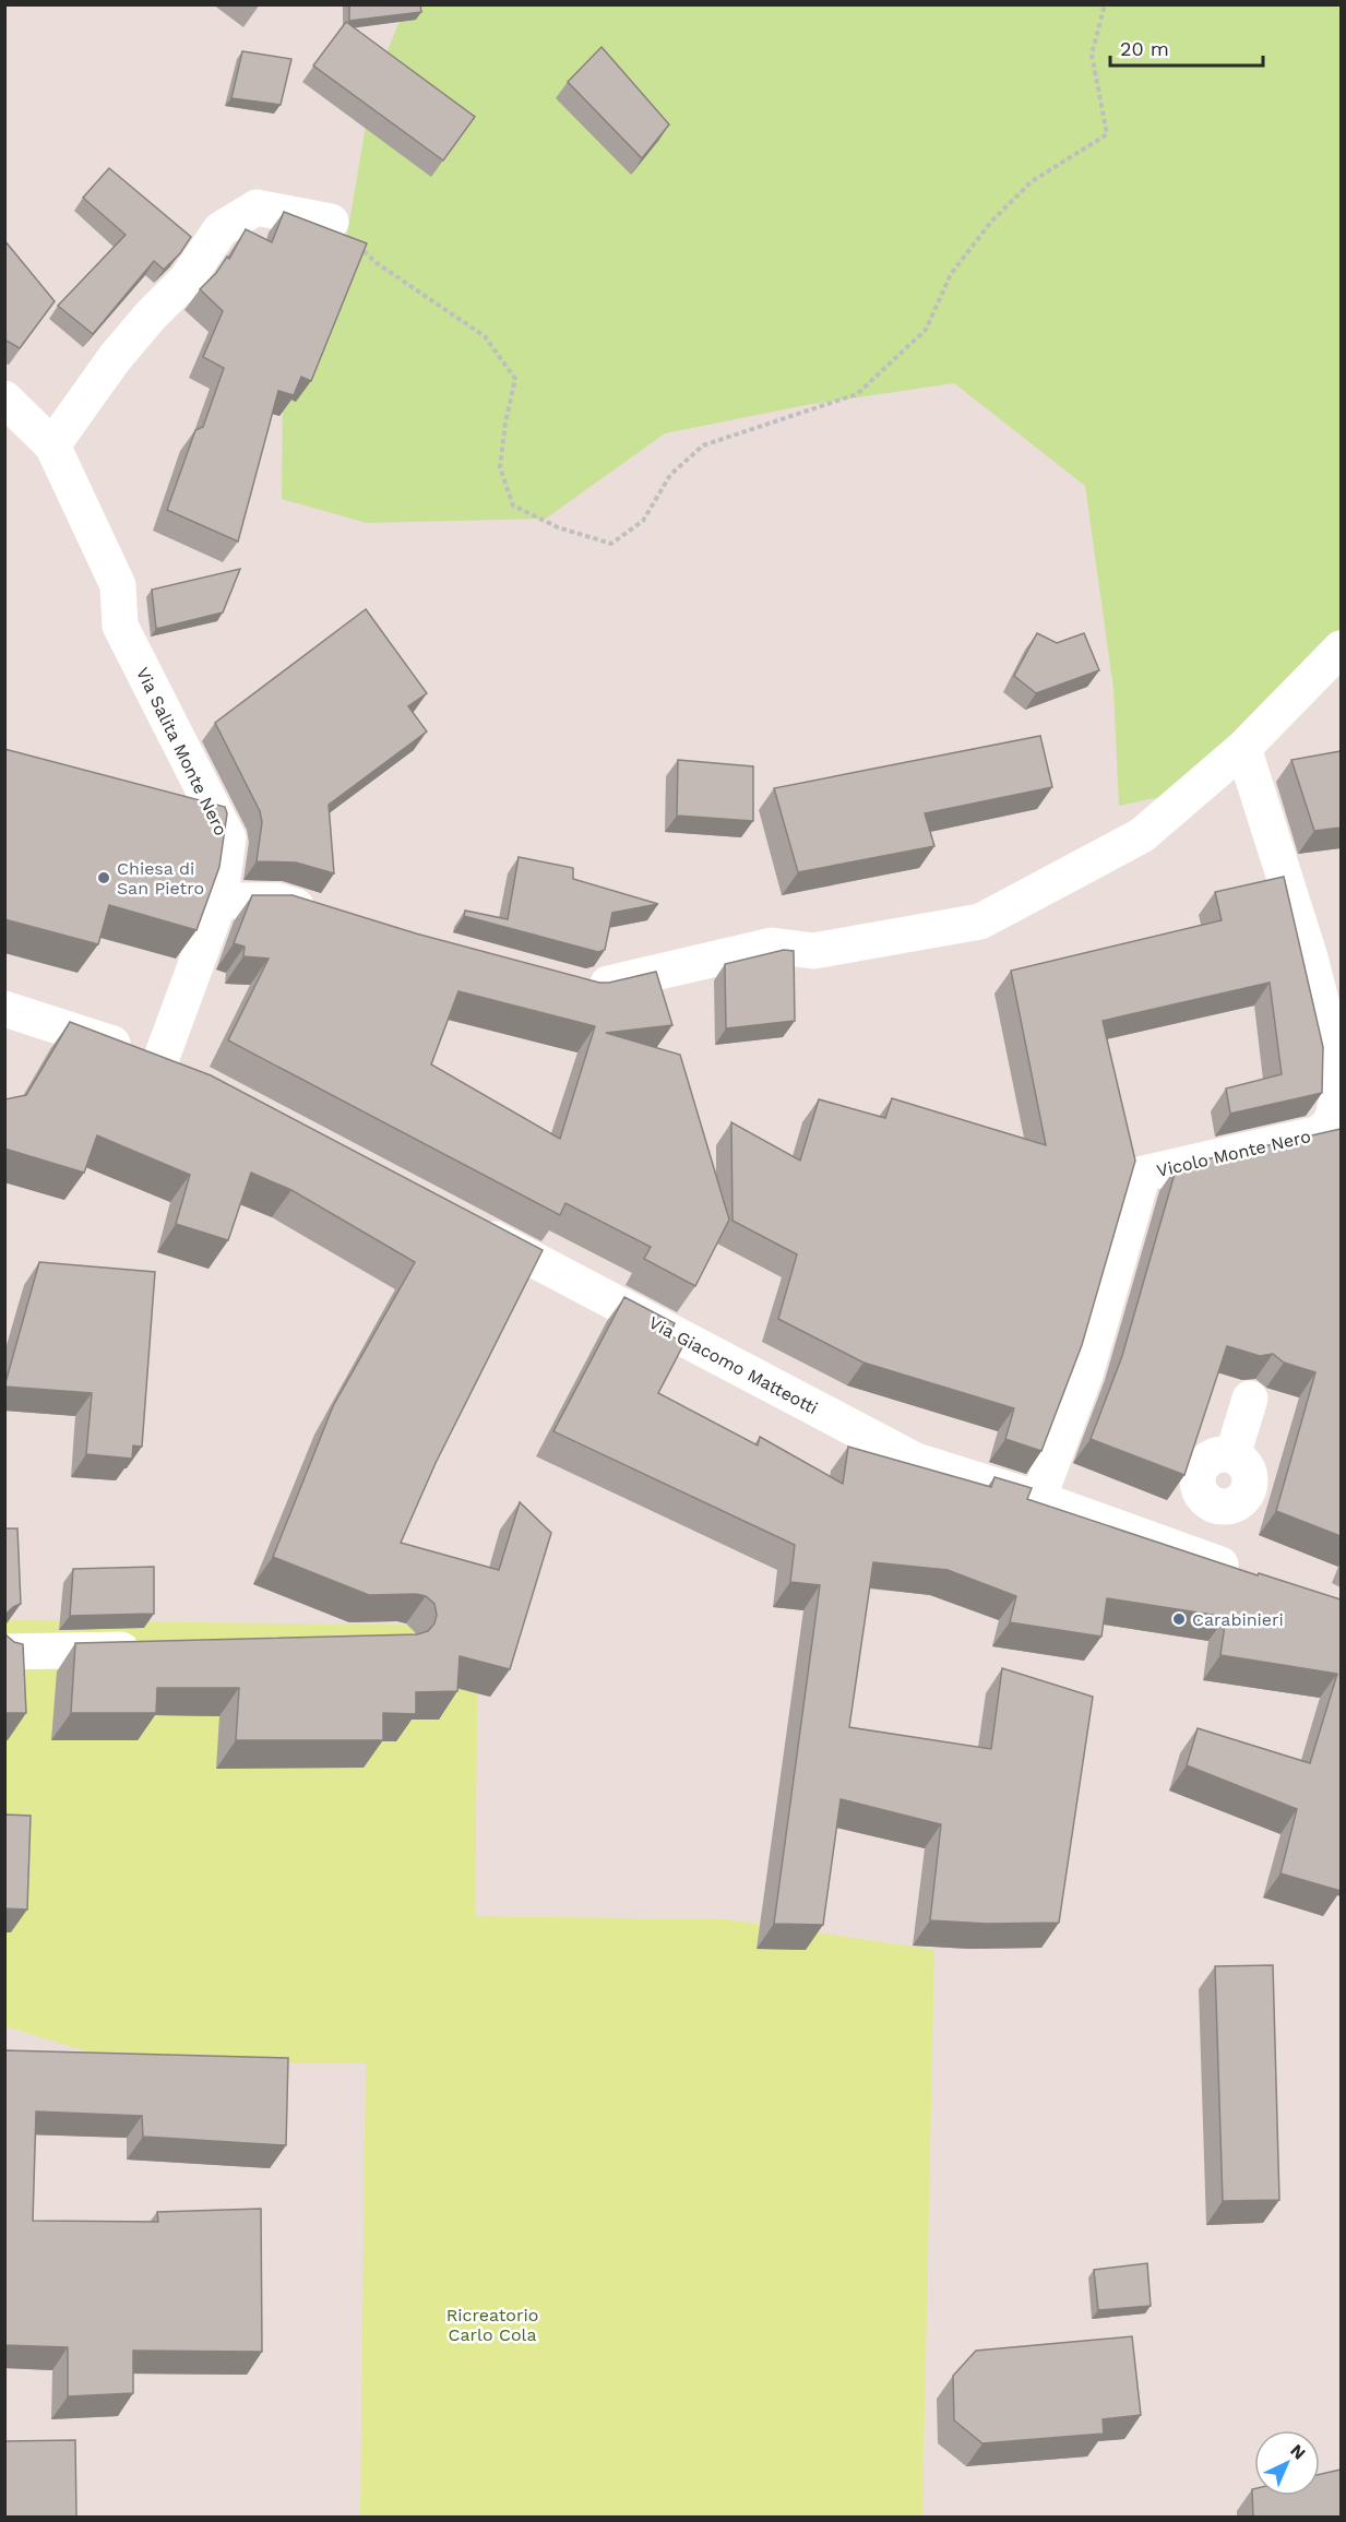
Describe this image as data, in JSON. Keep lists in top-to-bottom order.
{
  "streets": {
    "street": ["Via Salita Monte Nero", "Vicolo Monte Nero", "Via Giacomo Matteotti"]
  },
  "crossings": [
    ["Vicolo Monte Nero", "Via Giacomo Matteotti"]
  ],
  "parks": ["Ricreatorio Carlo Cola"],
  "places": ["Chiesa di San Pietro", "Carabinieri"],
  "scale_bar": "20 m",
  "north": "top right"
}
